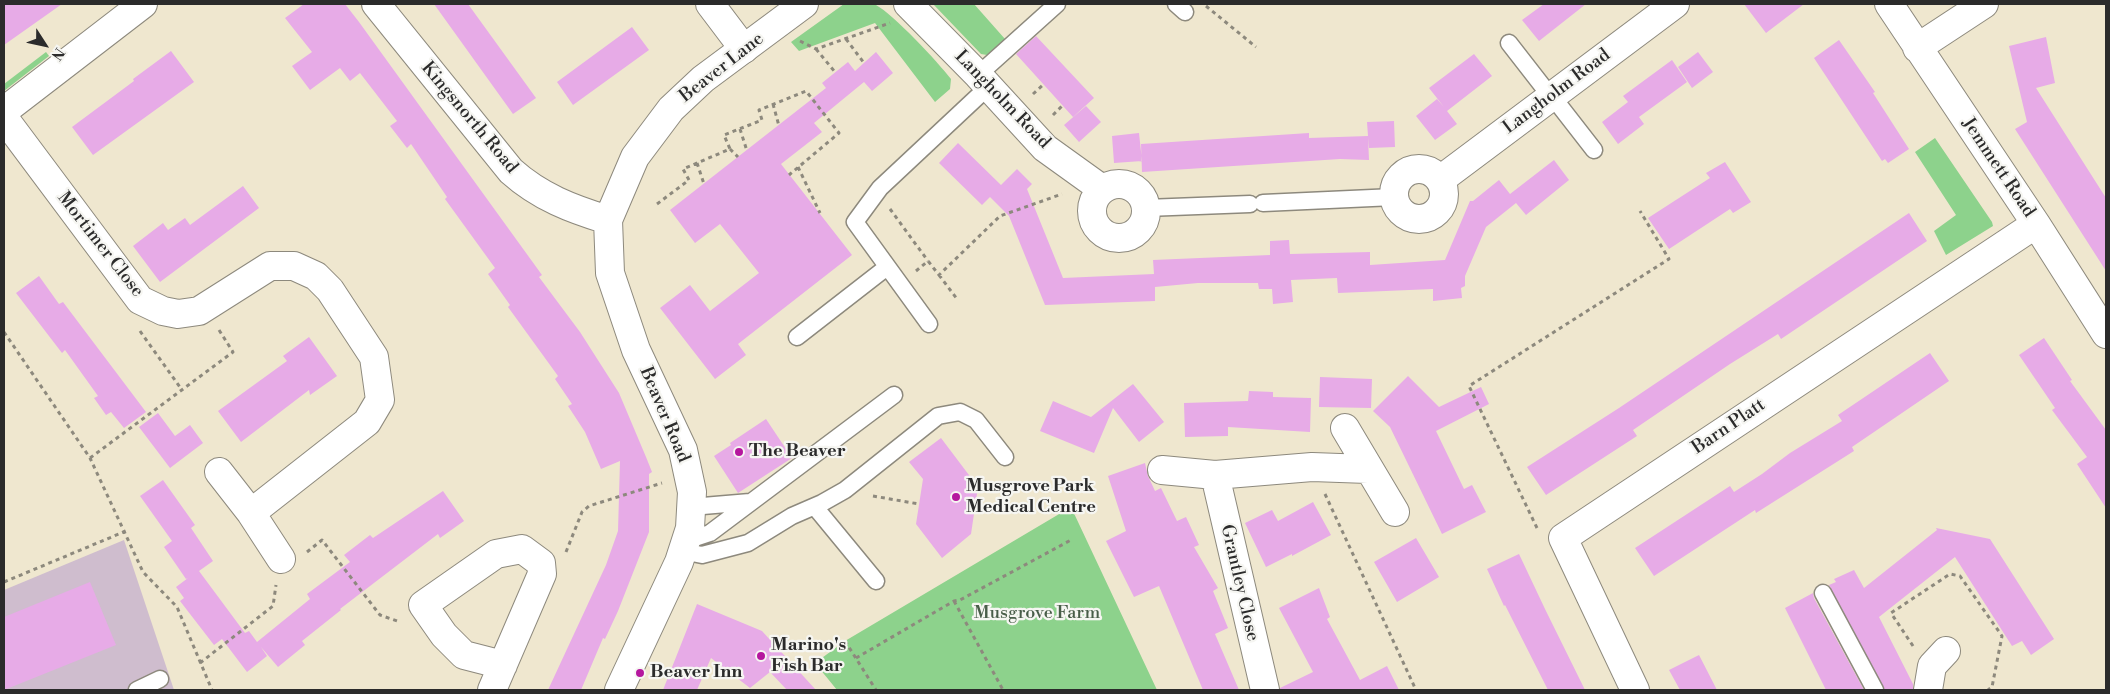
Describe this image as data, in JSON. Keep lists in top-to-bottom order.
{
  "streets": {
    "street": [
      "Beaver Lane",
      "Langholm Road",
      "Kingsnorth Road",
      "Jemmett Road",
      "Mortimer Close",
      "Beaver Road",
      "Barn Platt",
      "Grantley Close"
    ]
  },
  "crossings": [
    ["Beaver Lane", "Kingsnorth Road"],
    ["Beaver Lane", "Beaver Road"],
    ["Kingsnorth Road", "Beaver Road"],
    ["Jemmett Road", "Barn Platt"]
  ],
  "parks": ["Musgrove Farm"],
  "places": [
    "The Beaver",
    "Musgrove Park Medical Centre",
    "Marino's Fish Bar",
    "Beaver Inn"
  ],
  "north": "bottom right"
}
